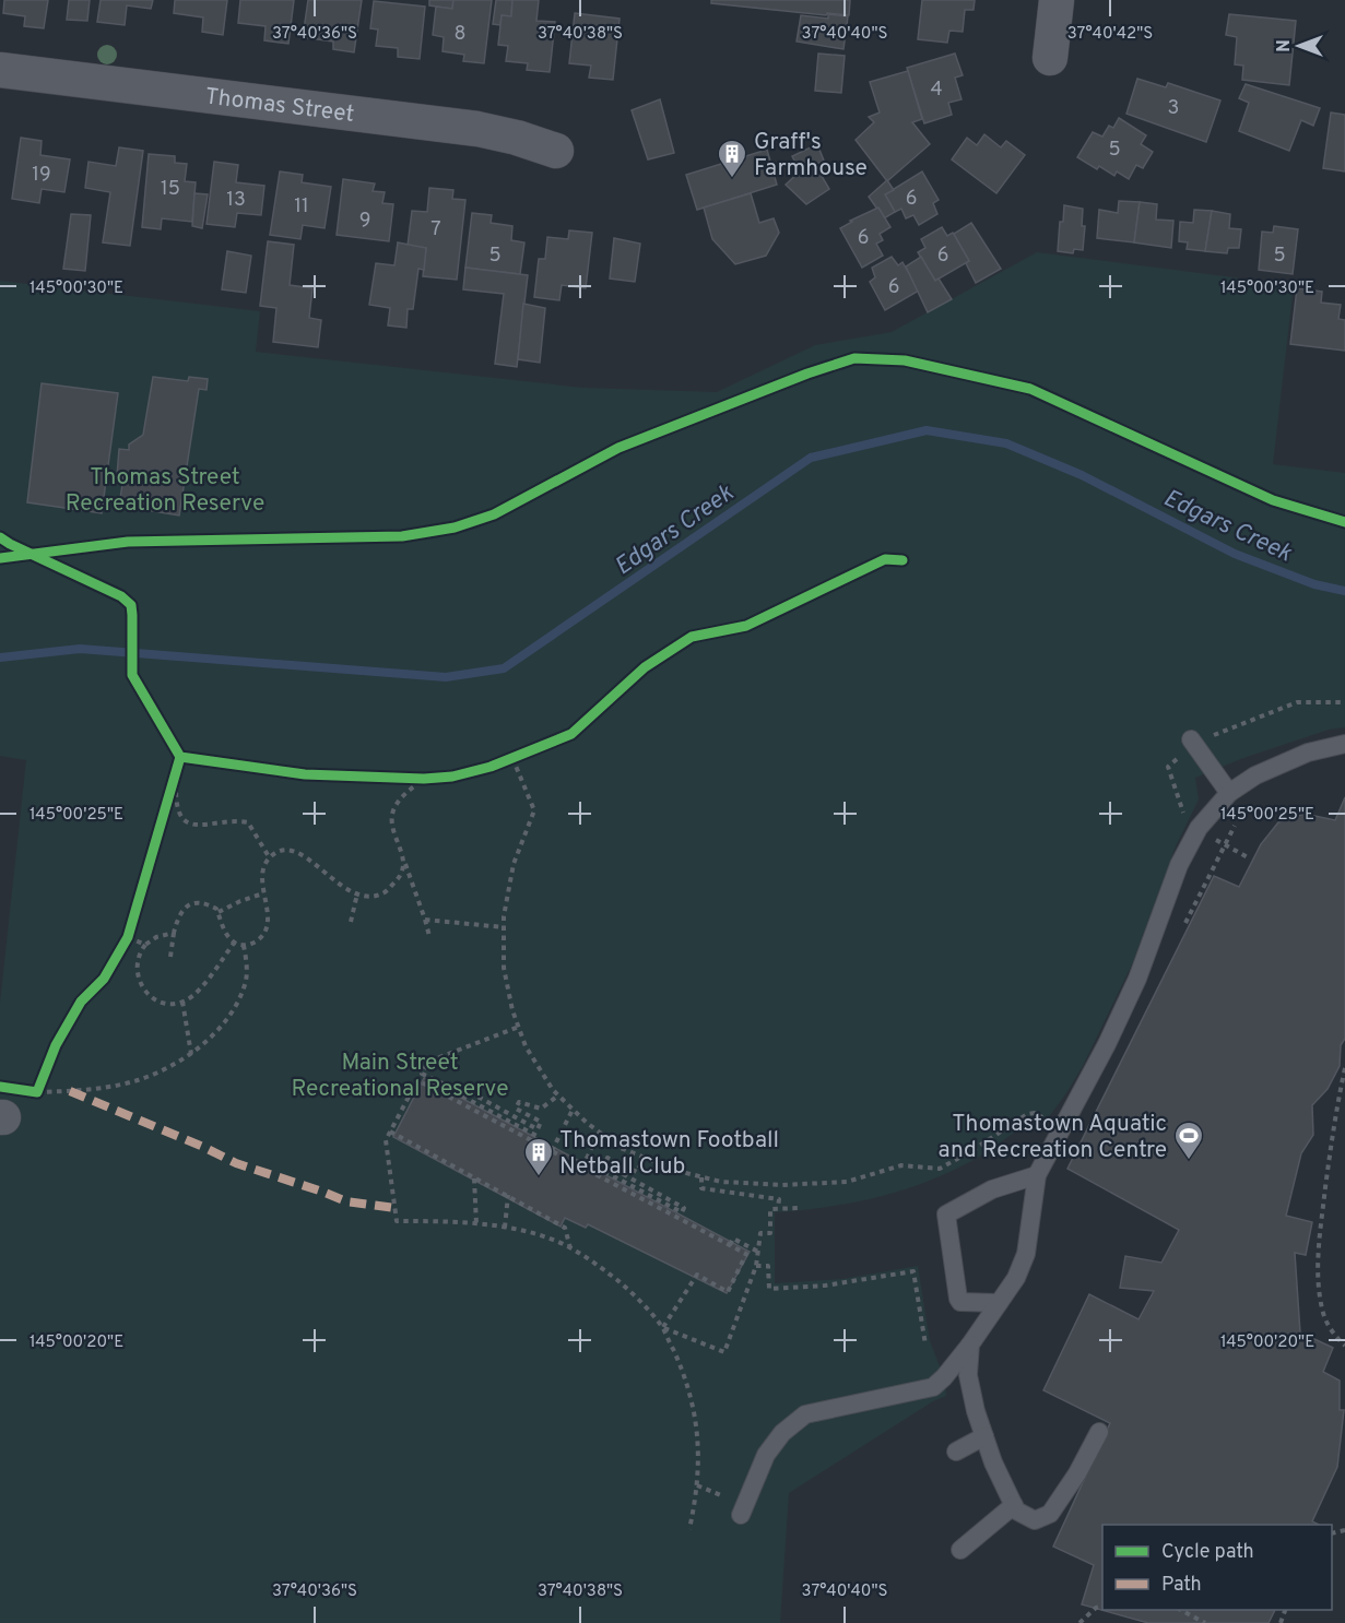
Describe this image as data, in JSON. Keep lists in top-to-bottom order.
{
  "streets": {
    "street": ["Thomas Street"]
  },
  "water": ["Edgars Creek"],
  "parks": ["Thomas Street Recreation Reserve", "Main Street Recreational Reserve"],
  "places": {
    "building": ["Graff's Farmhouse", "Thomastown Football Netball Club"],
    "sports": ["Thomastown Aquatic and Recreation Centre"]
  },
  "house_numbers": [
    "8",
    "4",
    "3",
    "5",
    "19",
    "15",
    "6",
    "13",
    "11",
    "9",
    "7",
    "6",
    "5",
    "6",
    "5",
    "6"
  ],
  "legend": ["Cycle path", "Path"],
  "north": "left",
  "coordinates": [
    "37°40'36\"S",
    "37°40'38\"S",
    "37°40'40\"S",
    "37°40'42\"S",
    "145°00'30\"E",
    "145°00'25\"E",
    "145°00'20\"E"
  ]
}
